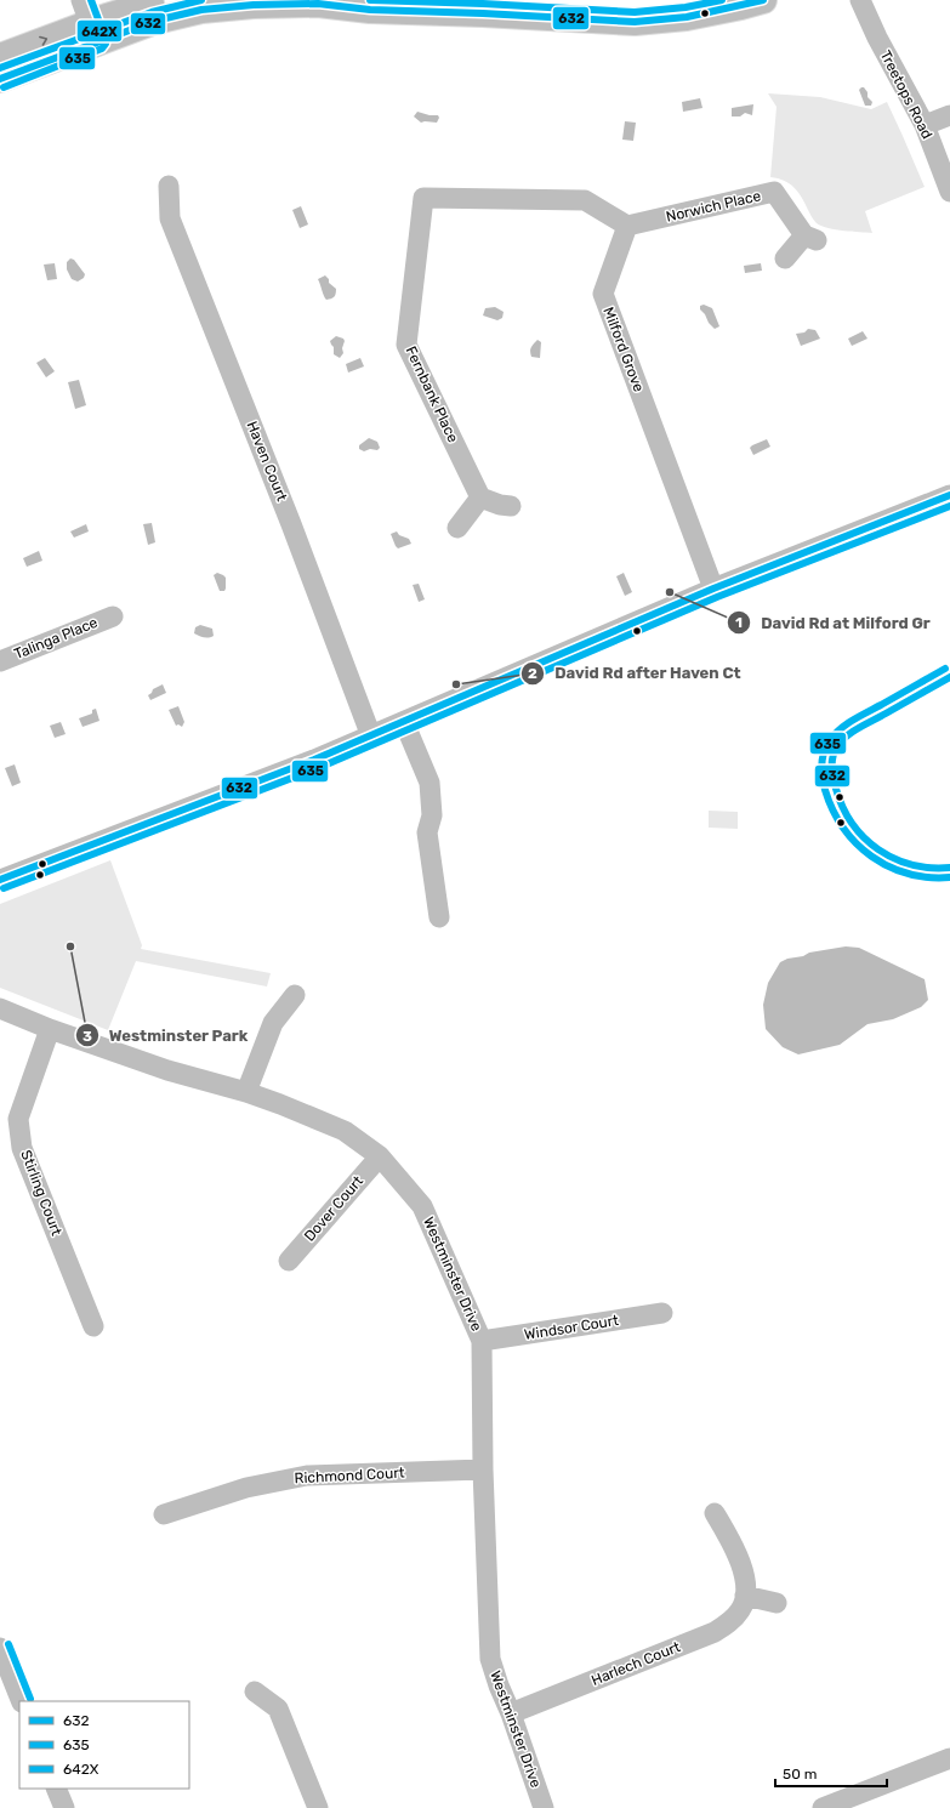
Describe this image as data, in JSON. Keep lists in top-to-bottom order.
{
  "streets": {
    "street": [
      "Treetops Road",
      "Norwich Place",
      "Milford Grove",
      "Fernbank Place",
      "Haven Court",
      "Talinga Place",
      "Stirling Court",
      "Dover Court",
      "Westminster Drive",
      "Windsor Court",
      "Richmond Court",
      "Harlech Court"
    ]
  },
  "crossings": [
    ["Norwich Place", "Milford Grove"],
    ["Norwich Place", "Fernbank Place"],
    ["Milford Grove", "Fernbank Place"],
    ["Stirling Court", "Westminster Drive"],
    ["Dover Court", "Westminster Drive"],
    ["Westminster Drive", "Windsor Court"],
    ["Westminster Drive", "Richmond Court"],
    ["Westminster Drive", "Harlech Court"]
  ],
  "places": ["David Rd at Milford Gr", "David Rd after Haven Ct", "Westminster Park"],
  "lines": ["transit line 632", "transit line 635", "transit line 642X"],
  "legend": ["632", "635", "642X"],
  "scale_bar": "50 m"
}
